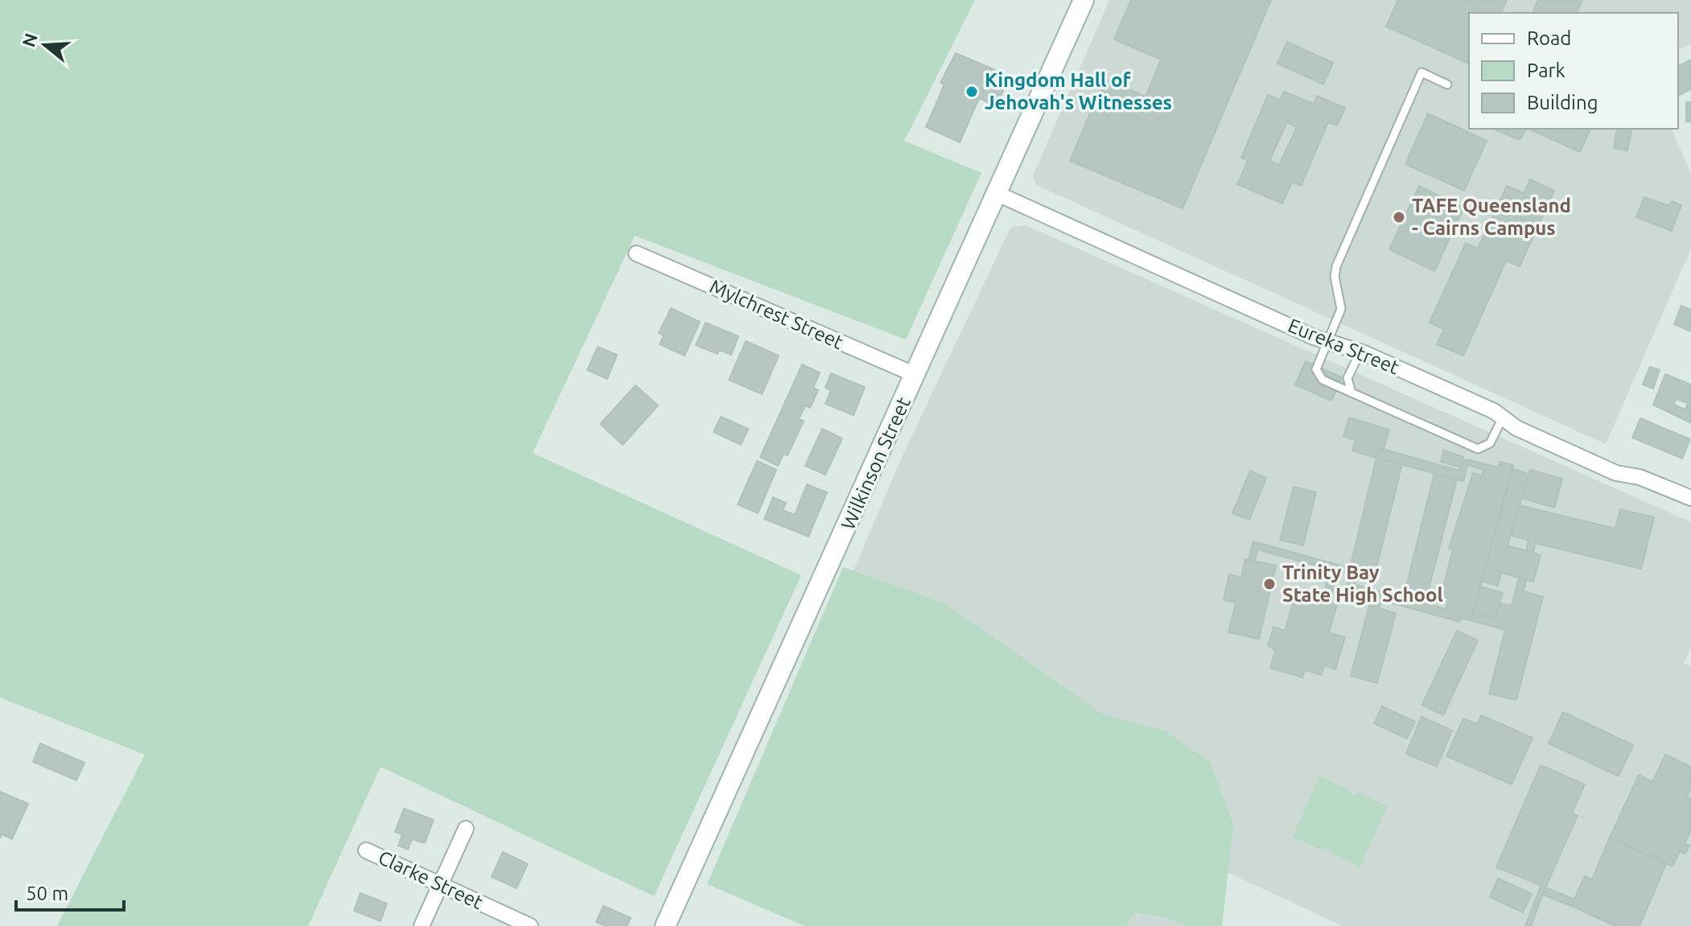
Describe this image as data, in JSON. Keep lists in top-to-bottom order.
{
  "streets": {
    "street": [
      "Mylchrest Street",
      "Eureka Street",
      "Wilkinson Street",
      "Clarke Street"
    ]
  },
  "crossings": [
    ["Mylchrest Street", "Wilkinson Street"],
    ["Eureka Street", "Wilkinson Street"]
  ],
  "places": ["Kingdom Hall of Jehovah's Witnesses", "TAFE Queensland - Cairns Campus", "Trinity Bay State High School"],
  "legend": ["Road", "Park", "Building"],
  "scale_bar": "50 m",
  "north": "left"
}
